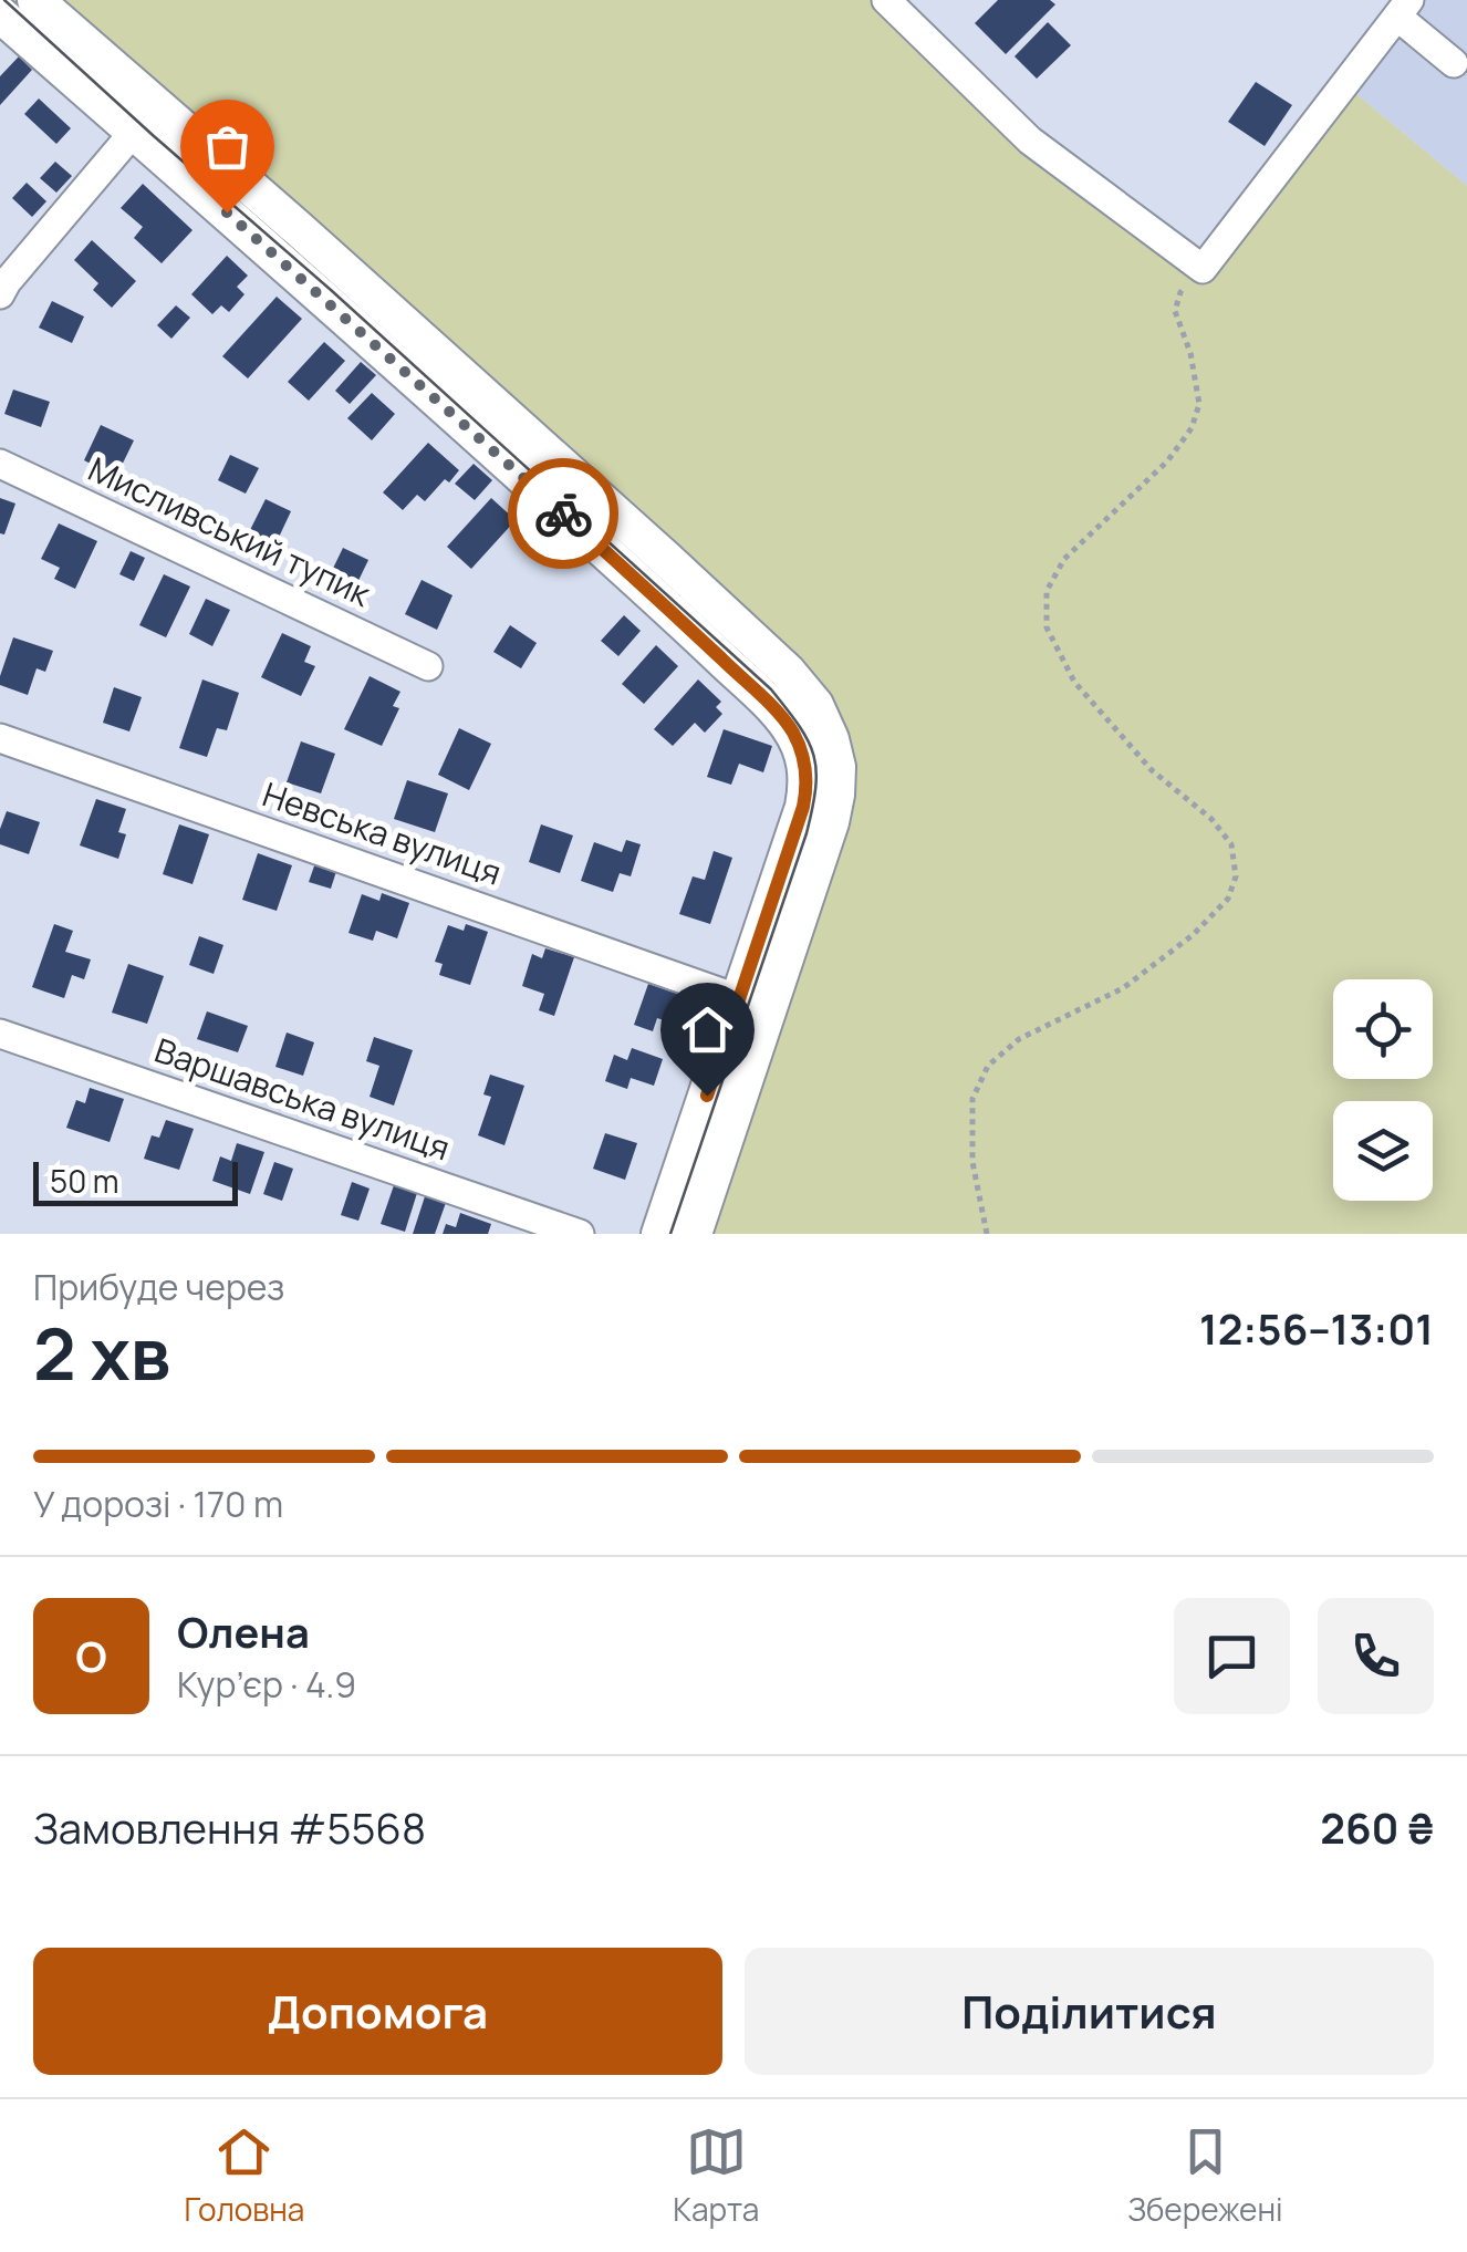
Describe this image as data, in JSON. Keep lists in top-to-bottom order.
{
  "streets": {
    "street": ["Мисливський тупик", "Невська вулиця", "Варшавська вулиця"]
  },
  "scale_bar": "50 m",
  "page": {
    "scale": "50 m",
    "heading": ["2 хв", "Прибуде через", "12:56–13:01"],
    "panel": [
      "Олена",
      "Кур’єр · 4.9",
      "Замовлення #5568",
      "260 ₴"
    ],
    "bar": "У дорозі · 170 m",
    "round": "О",
    "buttons": ["Допомога", "Поділитися"],
    "tabs": ["Головна", "Карта", "Збережені"]
  }
}
